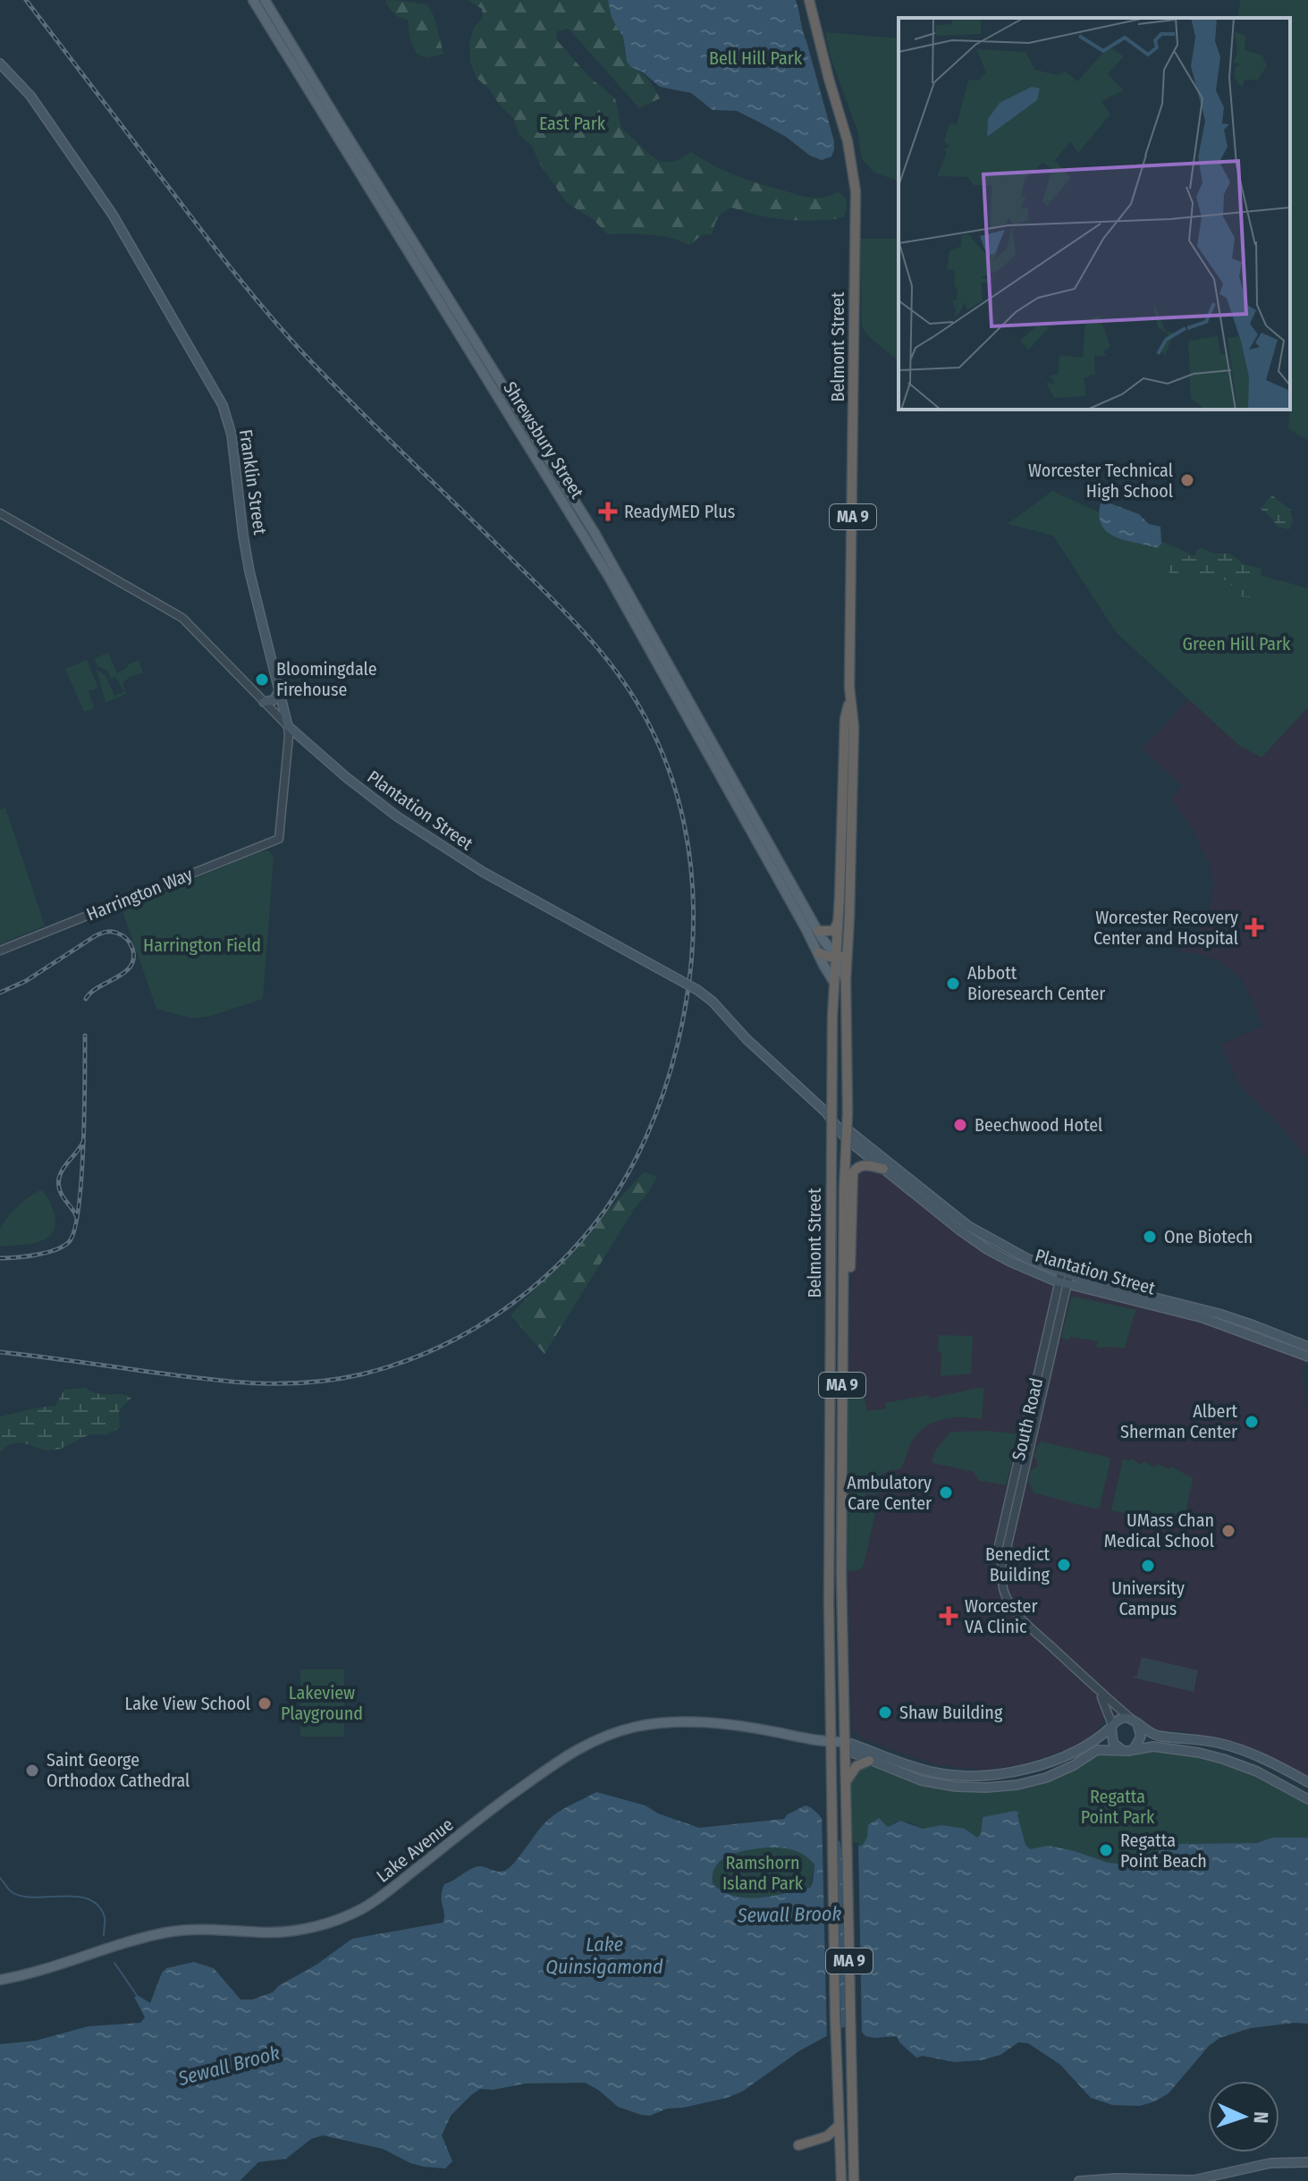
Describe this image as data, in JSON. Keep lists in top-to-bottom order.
{
  "streets": {
    "highway": ["Belmont Street", "MA 9"],
    "main road": [
      "Shrewsbury Street",
      "Franklin Street",
      "Plantation Street",
      "Lake Avenue"
    ],
    "street": ["Harrington Way", "South Road"]
  },
  "crossings": [
    ["Belmont Street", "Shrewsbury Street"],
    ["Belmont Street", "MA 9"],
    ["Belmont Street", "Plantation Street"],
    ["Belmont Street", "Lake Avenue"],
    ["Franklin Street", "Plantation Street"],
    ["Franklin Street", "Harrington Way"],
    ["Plantation Street", "South Road"]
  ],
  "water": ["Sewall Brook", "Lake Quinsigamond"],
  "parks": [
    "Bell Hill Park",
    "East Park",
    "Green Hill Park",
    "Harrington Field",
    "Lakeview Playground",
    "Regatta Point Park",
    "Ramshorn Island Park"
  ],
  "places": {
    "other": [
      "Worcester Technical High School",
      "Bloomingdale Firehouse",
      "Abbott Bioresearch Center",
      "Beechwood Hotel",
      "One Biotech",
      "Albert Sherman Center",
      "Ambulatory Care Center",
      "UMass Chan Medical School",
      "Benedict Building",
      "University Campus",
      "Lake View School",
      "Shaw Building",
      "Saint George Orthodox Cathedral",
      "Regatta Point Beach"
    ],
    "health": ["ReadyMED Plus", "Worcester Recovery Center and Hospital", "Worcester VA Clinic"]
  },
  "north": "right"
}
